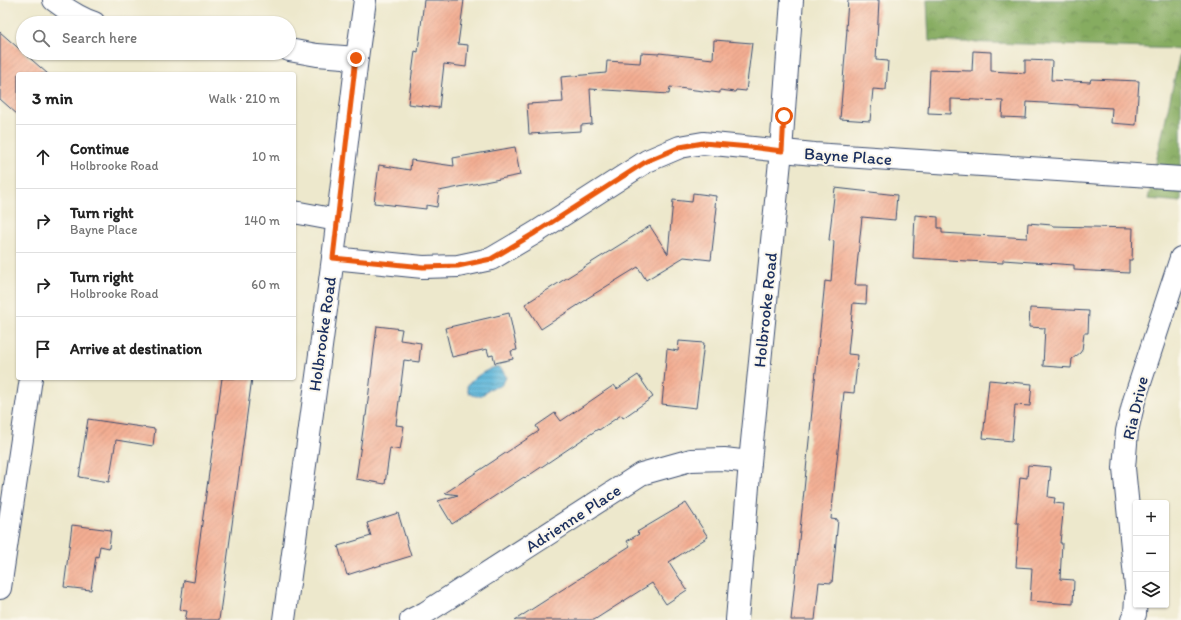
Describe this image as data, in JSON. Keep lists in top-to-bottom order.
{
  "streets": {
    "street": [
      "Bayne Place",
      "Holbrooke Road",
      "Ria Drive",
      "Adrienne Place"
    ]
  },
  "crossings": [
    ["Bayne Place", "Holbrooke Road"],
    ["Holbrooke Road", "Adrienne Place"]
  ],
  "page": {
    "search": "Search here",
    "heading": ["3 min", "Walk · 210 m"],
    "list": [
      ["Continue", "Holbrooke Road", "10 m"],
      ["Turn right", "Bayne Place", "140 m"],
      ["Turn right", "Holbrooke Road", "60 m"],
      "Arrive at destination"
    ],
    "map_buttons": ["+", "−"]
  }
}
